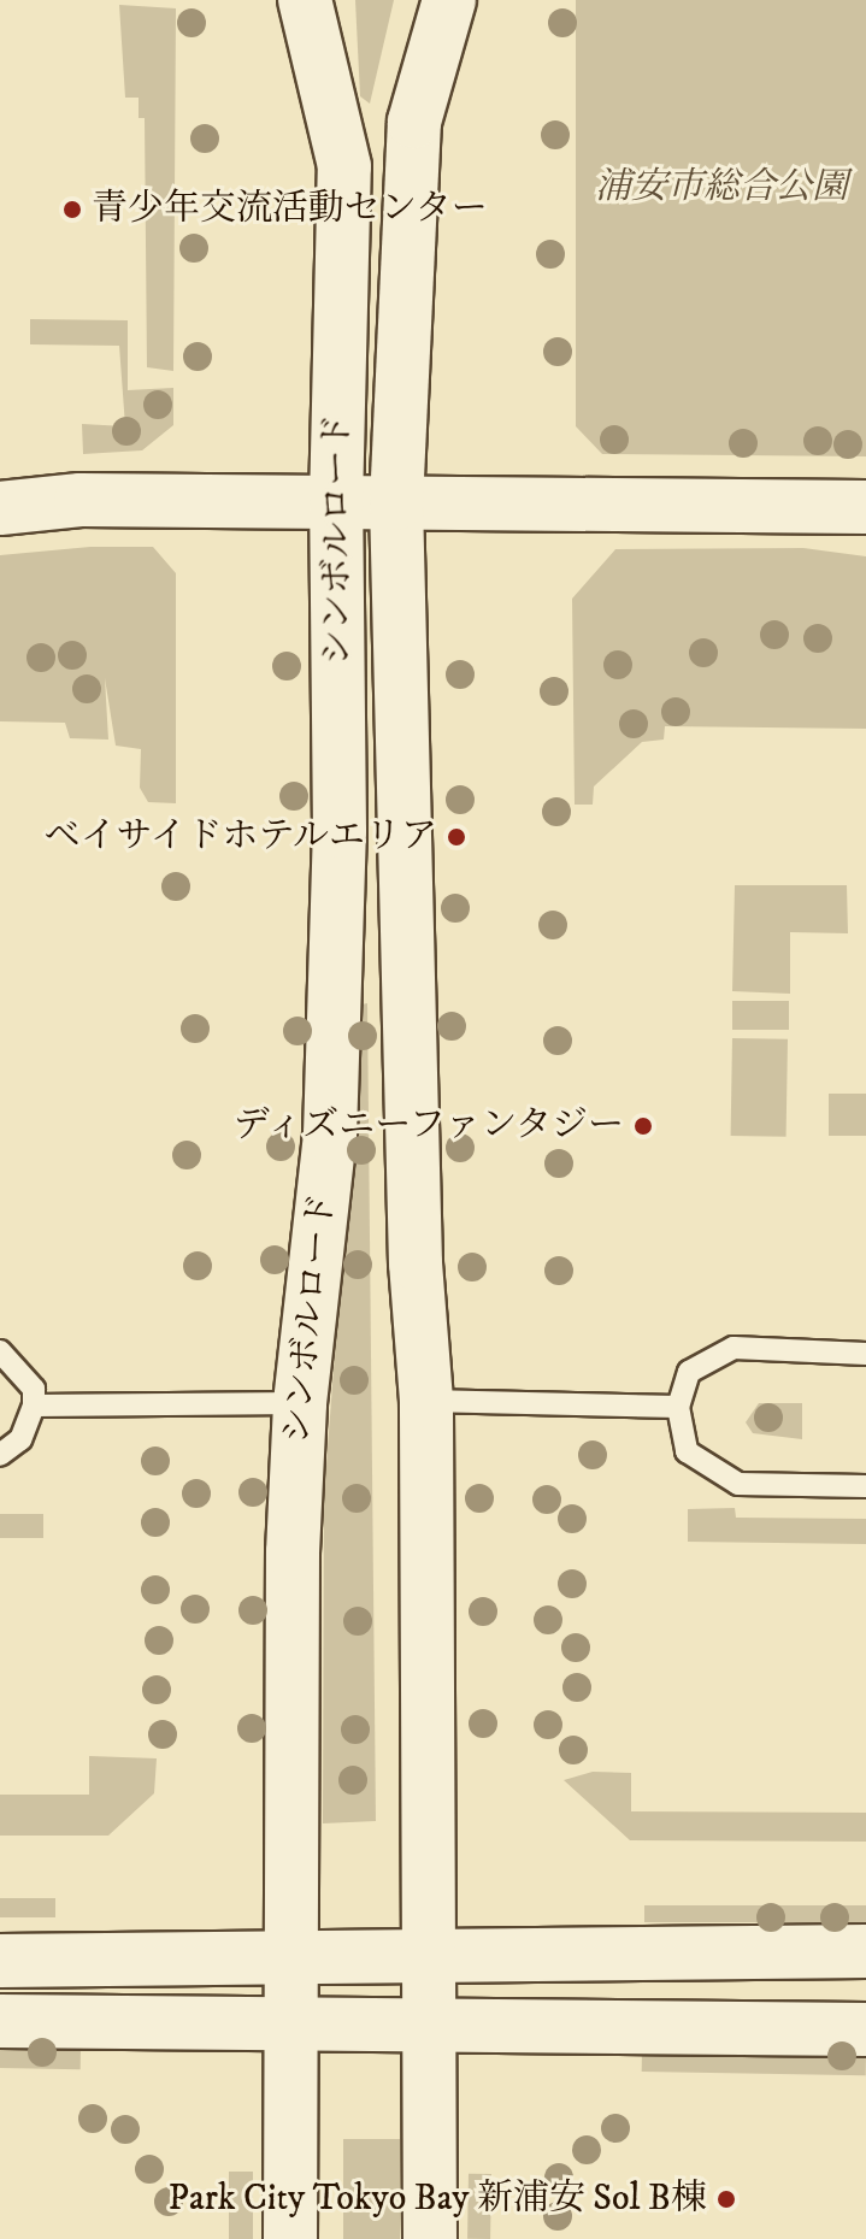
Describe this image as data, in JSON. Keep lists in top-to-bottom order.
{
  "streets": {
    "street": ["シンボルロード"]
  },
  "parks": ["浦安市総合公園"],
  "places": [
    "青少年交流活動センター",
    "ベイサイドホテルエリア",
    "ディズニーファンタジー",
    "Park City Tokyo Bay 新浦安 Sol B棟"
  ]
}
